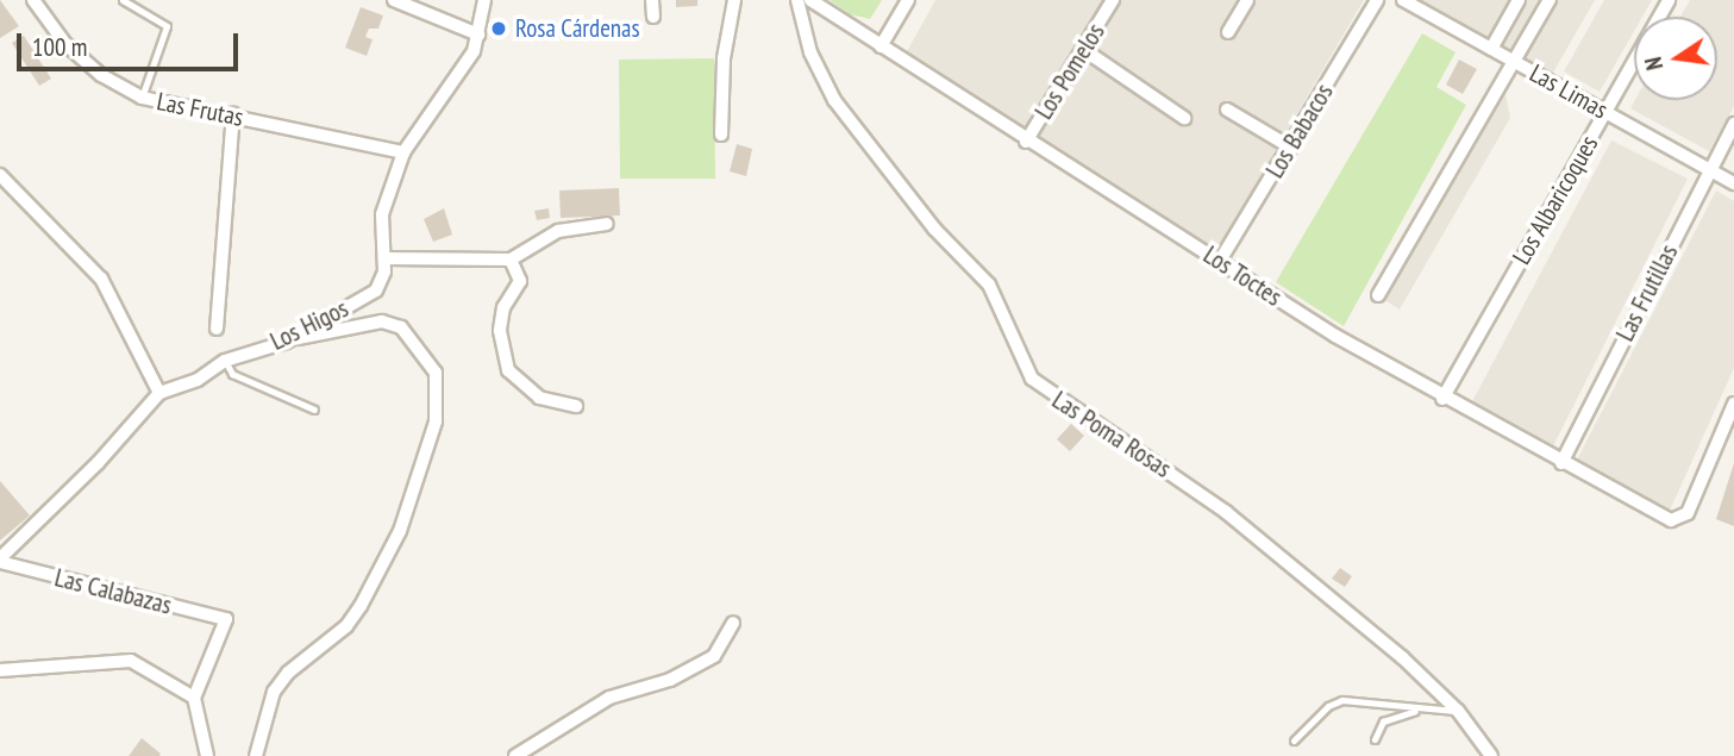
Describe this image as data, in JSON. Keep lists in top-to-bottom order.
{
  "streets": {
    "street": [
      "Los Pomelos",
      "Las Limas",
      "Las Frutas",
      "Los Babacos",
      "Los Albaricoques",
      "Los Toctes",
      "Las Frutillas",
      "Los Higos",
      "Las Poma Rosas",
      "Las Calabazas"
    ]
  },
  "crossings": [
    ["Los Pomelos", "Los Toctes"],
    ["Las Limas", "Los Albaricoques"],
    ["Las Limas", "Las Frutillas"],
    ["Las Frutas", "Los Higos"],
    ["Los Babacos", "Los Toctes"],
    ["Los Albaricoques", "Los Toctes"],
    ["Los Toctes", "Las Frutillas"],
    ["Los Higos", "Las Calabazas"]
  ],
  "places": ["Rosa Cárdenas"],
  "scale_bar": "100 m",
  "north": "left"
}
